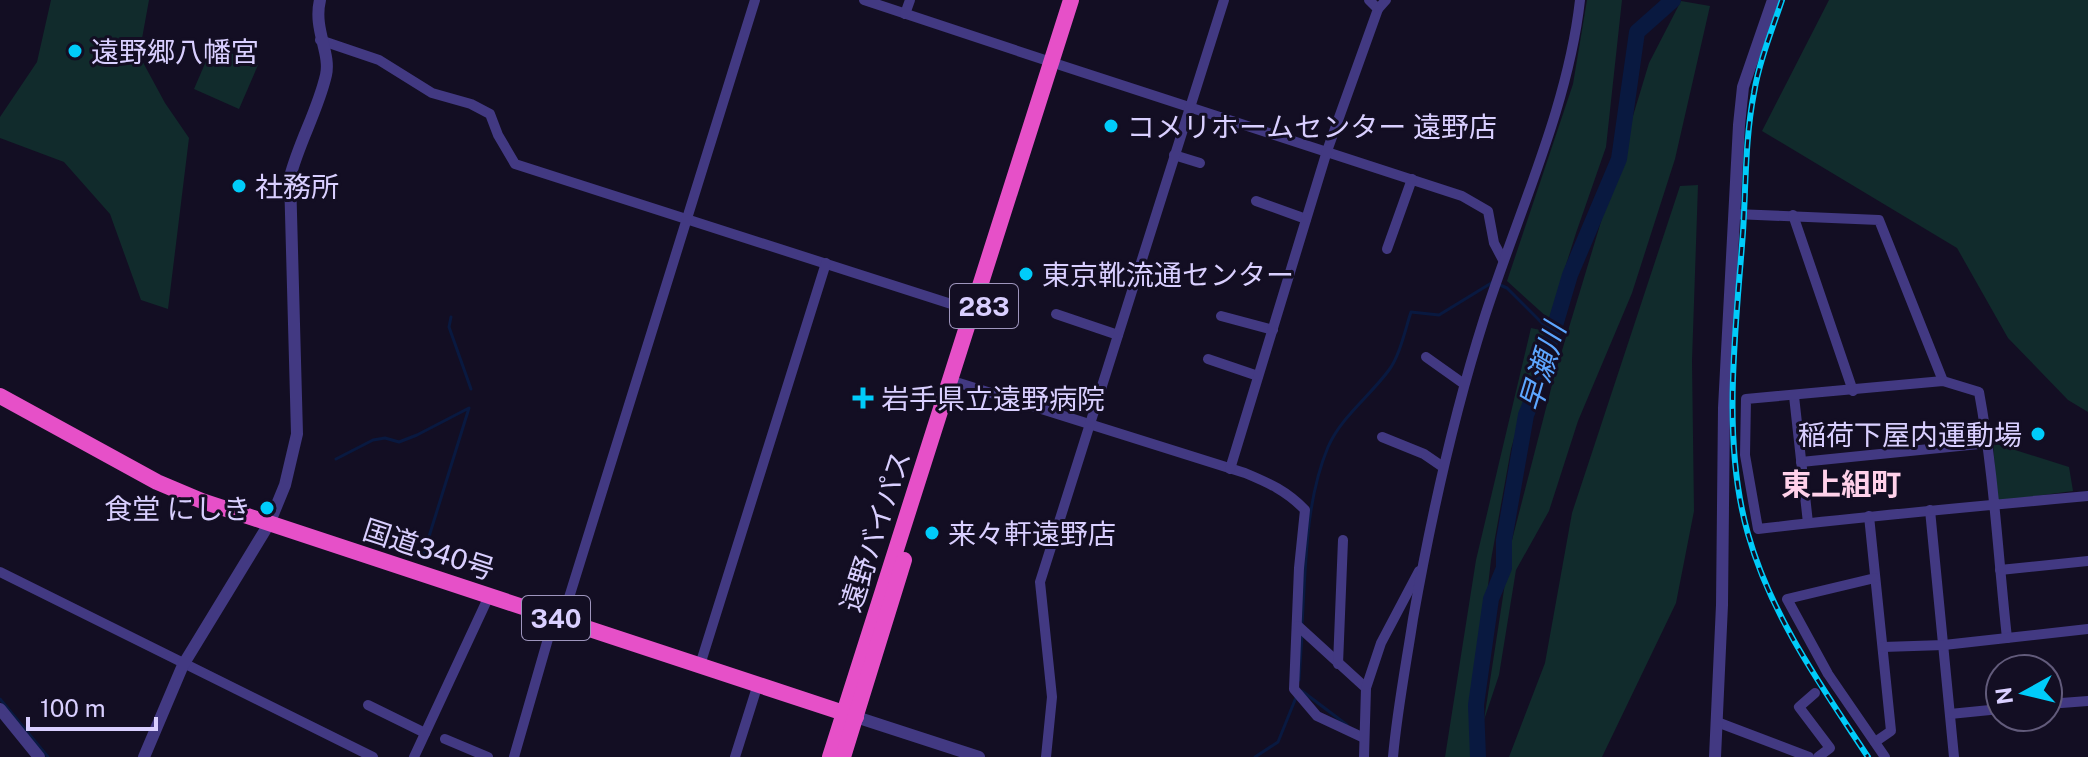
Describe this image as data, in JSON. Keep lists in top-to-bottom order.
{
  "streets": {
    "highway": [
      "283",
      "遠野バイパス",
      "国道340号",
      "340"
    ]
  },
  "crossings": [
    ["遠野バイパス", "国道340号"]
  ],
  "districts": ["東上組町"],
  "water": ["早瀬川"],
  "places": {
    "other": [
      "遠野郷八幡宮",
      "コメリホームセンター 遠野店",
      "社務所",
      "東京靴流通センター",
      "稲荷下屋内運動場",
      "食堂 にしき",
      "来々軒遠野店"
    ],
    "health": ["岩手県立遠野病院"]
  },
  "scale_bar": "100 m",
  "north": "left"
}
